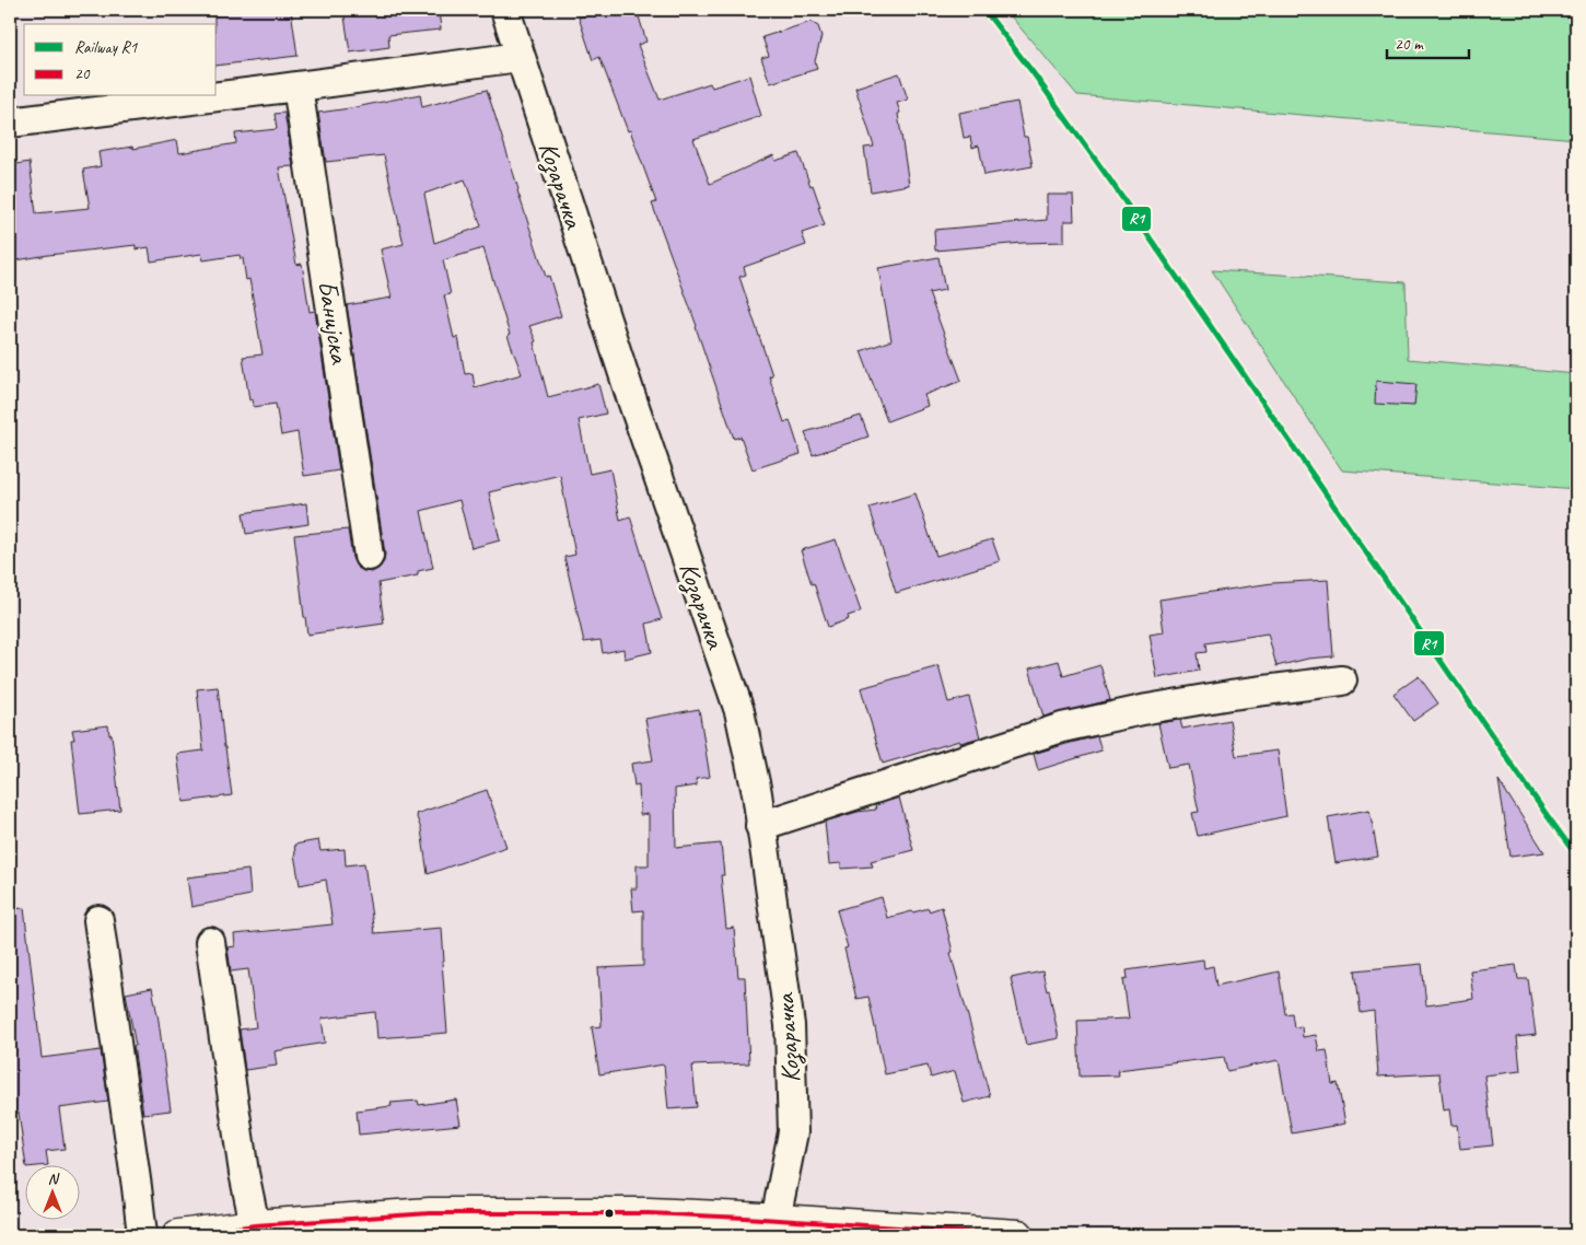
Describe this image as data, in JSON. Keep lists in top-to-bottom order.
{
  "streets": {
    "street": ["Козарачка", "Банијска"]
  },
  "lines": ["rail line R1", "transit line 20"],
  "legend": ["Railway R1", "20"],
  "scale_bar": "20 m",
  "north": "top"
}
